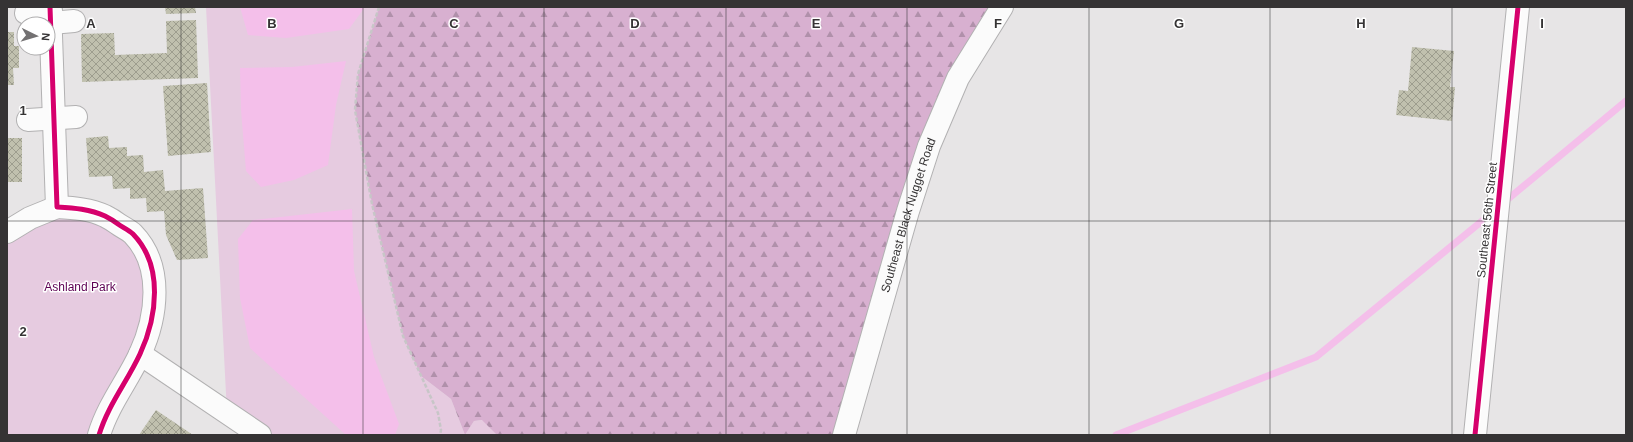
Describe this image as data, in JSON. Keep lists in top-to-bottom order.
{
  "streets": {
    "street": ["Southeast Black Nugget Road", "Southeast 56th Street"]
  },
  "parks": ["Ashland Park"],
  "north": "right",
  "grid": {
    "columns": [
      "A",
      "B",
      "C",
      "D",
      "E",
      "F",
      "G",
      "H",
      "I"
    ],
    "rows": ["1", "2"]
  }
}
